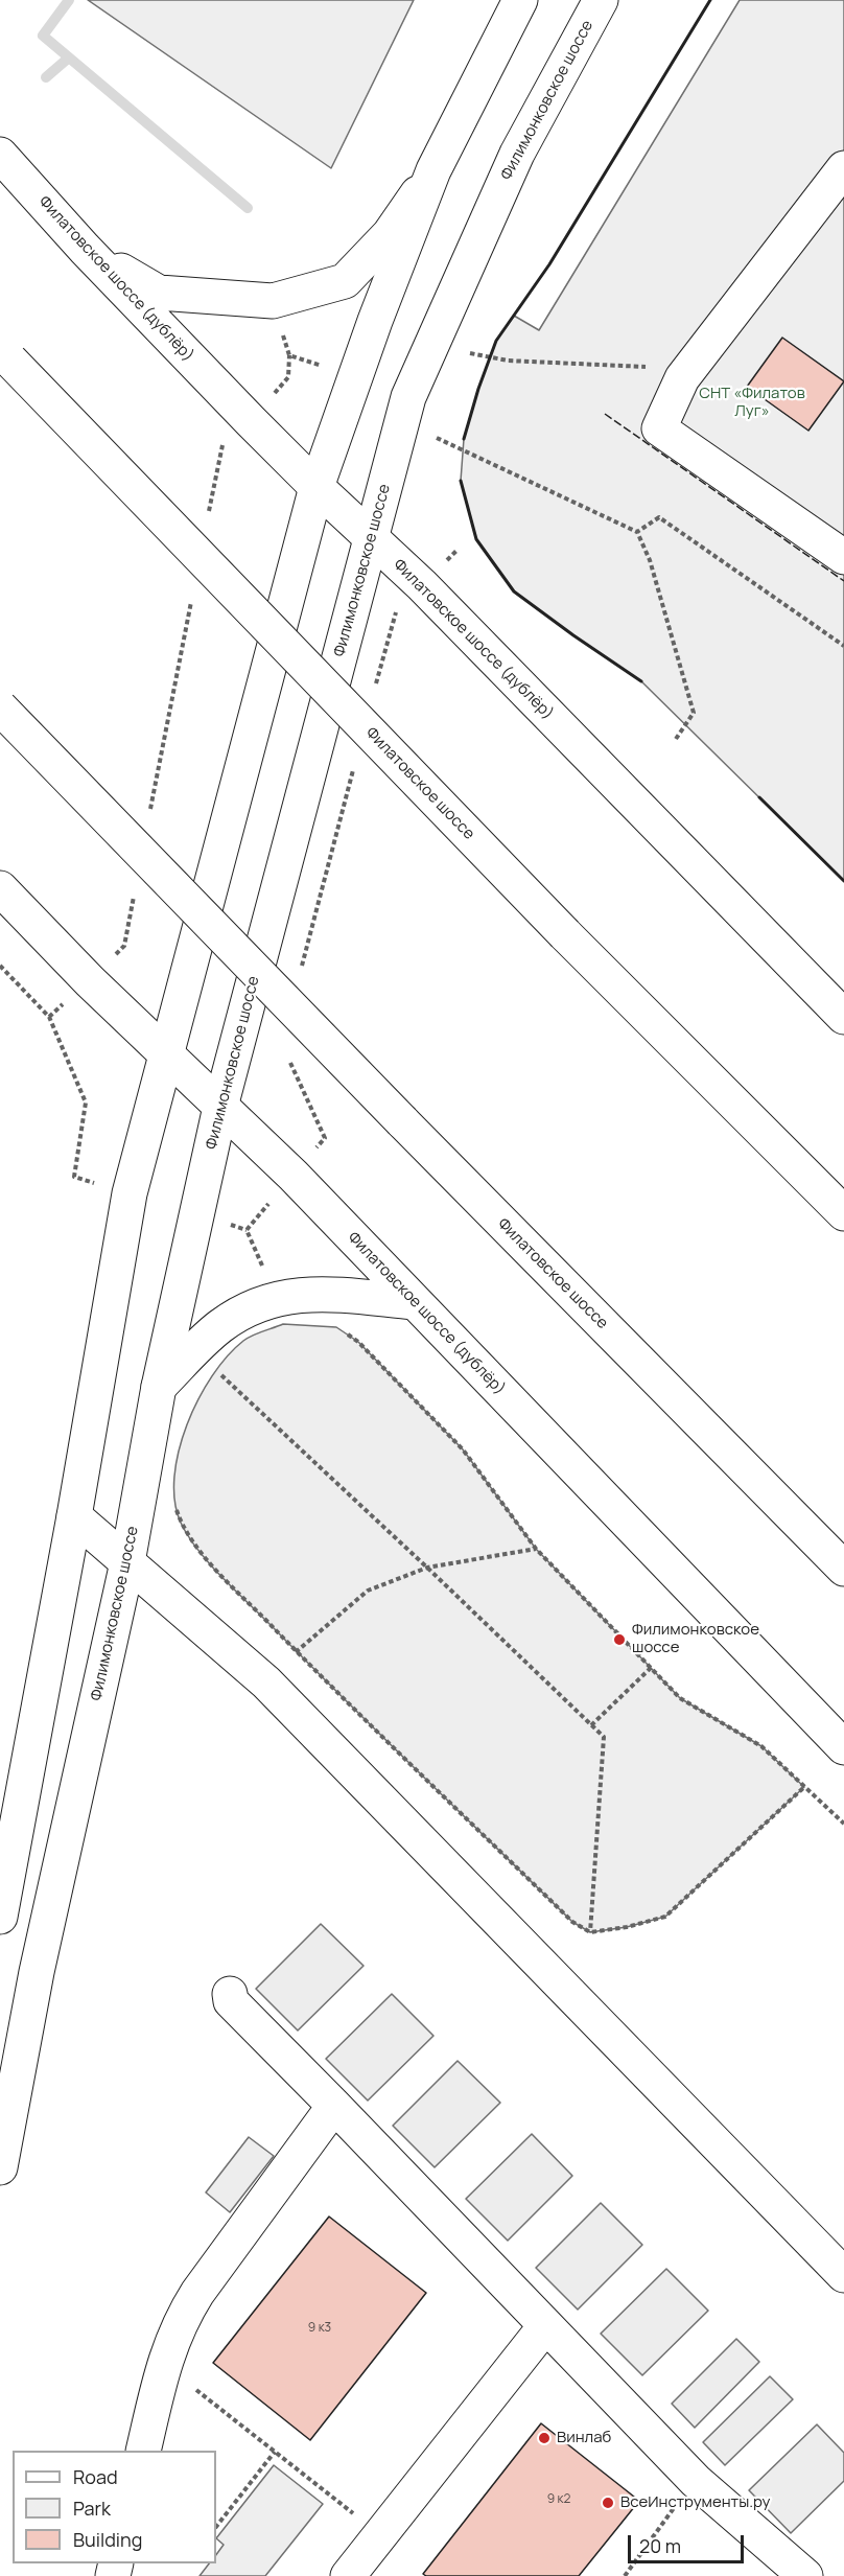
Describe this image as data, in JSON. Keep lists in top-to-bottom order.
{
  "streets": {
    "main road": ["Филимонковское шоссе", "Филатовское шоссе (дублёр)", "Филатовское шоссе"]
  },
  "crossings": [
    ["Филимонковское шоссе", "Филатовское шоссе (дублёр)"]
  ],
  "parks": ["СНТ «Филатов Луг»"],
  "places": ["Филимонковское шоссе", "Винлаб", "ВсеИнструменты.ру"],
  "house_numbers": ["9 к3", "9 к2"],
  "legend": ["Road", "Park", "Building"],
  "scale_bar": "20 m"
}
